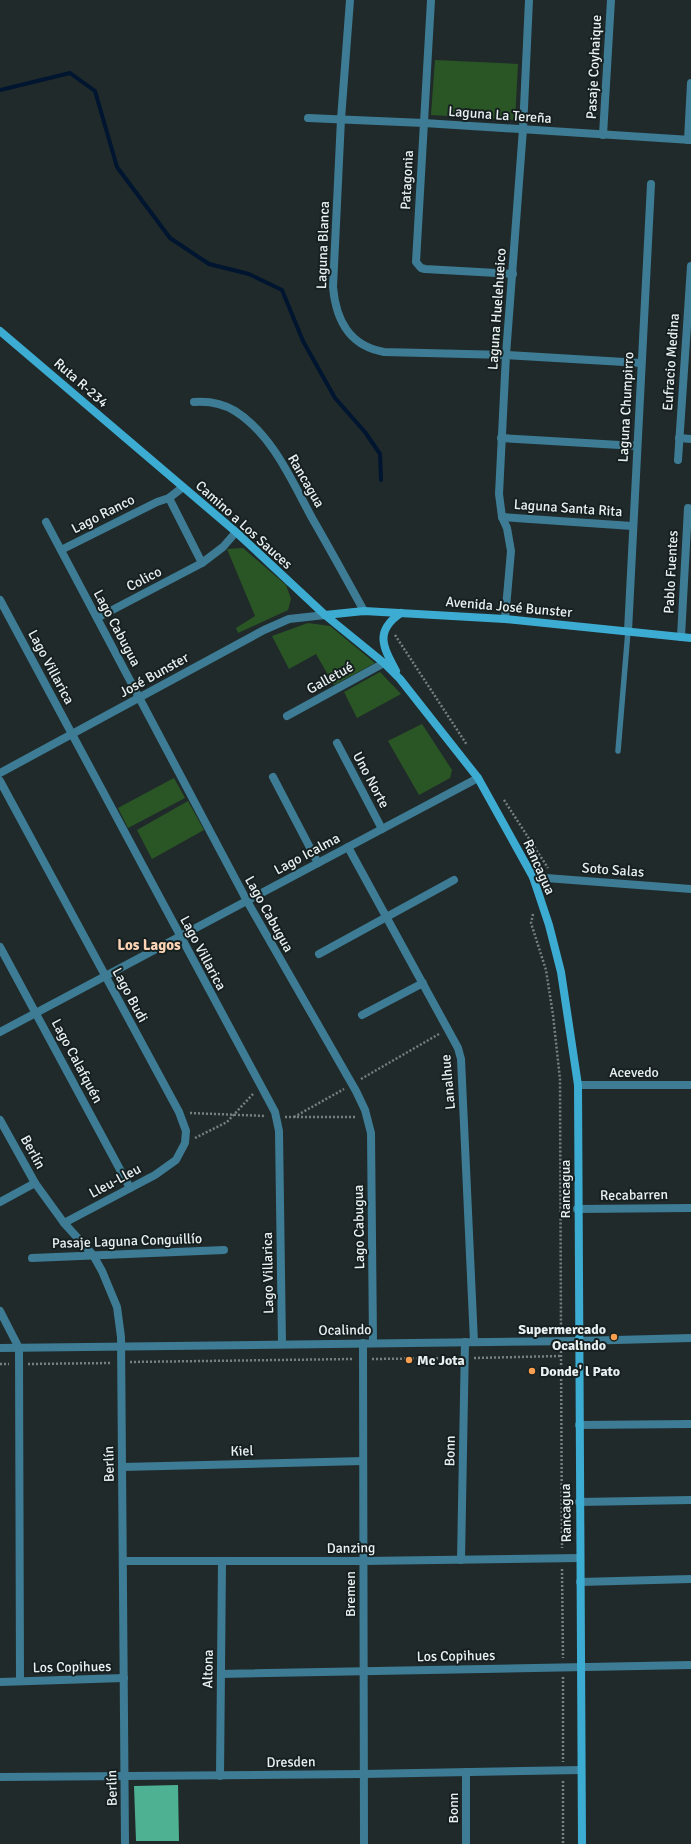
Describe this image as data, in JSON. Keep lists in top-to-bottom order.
{
  "streets": {
    "main road": [
      "Ruta R-234",
      "Rancagua",
      "Camino a Los Sauces",
      "Avenida José Bunster"
    ],
    "street": [
      "Pasaje Coyhaique",
      "Laguna La Tereña",
      "Patagonia",
      "Laguna Blanca",
      "Laguna Huelehueico",
      "Eufracio Medina",
      "Laguna Chumpirro",
      "Laguna Santa Rita",
      "Lago Ranco",
      "Pablo Fuentes",
      "Colico",
      "Lago Cabugua",
      "Lago Villarica",
      "José Bunster",
      "Galletué",
      "Uno Norte",
      "Lago Icalma",
      "Soto Salas",
      "Lago Budi",
      "Lago Calafquén",
      "Acevedo",
      "Lanalhue",
      "Berlín",
      "Lleu-Lleu",
      "Recabarren",
      "Pasaje Laguna Conguillío",
      "Ocalindo",
      "Kiel",
      "Bonn",
      "Danzing",
      "Bremen",
      "Los Copihues",
      "Altona",
      "Dresden"
    ]
  },
  "crossings": [
    ["Pasaje Coyhaique", "Laguna La Tereña"],
    ["Laguna La Tereña", "Patagonia"],
    ["Laguna La Tereña", "Laguna Blanca"],
    ["Laguna La Tereña", "Laguna Huelehueico"],
    ["Patagonia", "Laguna Huelehueico"],
    ["Laguna Blanca", "Laguna Huelehueico"],
    ["Laguna Blanca", "Laguna Chumpirro"],
    ["Laguna Huelehueico", "Laguna Santa Rita"],
    ["Laguna Huelehueico", "Avenida José Bunster"],
    ["Ruta R-234", "Camino a Los Sauces"],
    ["Laguna Chumpirro", "Laguna Santa Rita"],
    ["Laguna Chumpirro", "Avenida José Bunster"],
    ["Rancagua", "Camino a Los Sauces"],
    ["Rancagua", "Avenida José Bunster"],
    ["Rancagua", "José Bunster"],
    ["Rancagua", "Galletué"],
    ["Rancagua", "Lago Icalma"],
    ["Rancagua", "Soto Salas"],
    ["Rancagua", "Acevedo"],
    ["Rancagua", "Recabarren"],
    ["Rancagua", "Ocalindo"],
    ["Rancagua", "Danzing"],
    ["Rancagua", "Los Copihues"],
    ["Rancagua", "Dresden"],
    ["Lago Ranco", "Camino a Los Sauces"],
    ["Lago Ranco", "Lago Cabugua"],
    ["Camino a Los Sauces", "Colico"],
    ["Camino a Los Sauces", "Avenida José Bunster"],
    ["Camino a Los Sauces", "José Bunster"],
    ["Pablo Fuentes", "Avenida José Bunster"],
    ["Colico", "Lago Cabugua"],
    ["Avenida José Bunster", "José Bunster"],
    ["Lago Cabugua", "José Bunster"],
    ["Lago Cabugua", "Lago Icalma"],
    ["Lago Cabugua", "Ocalindo"],
    ["Lago Villarica", "José Bunster"],
    ["Lago Villarica", "Lago Icalma"],
    ["Lago Villarica", "Ocalindo"],
    ["Uno Norte", "Lago Icalma"],
    ["Lago Icalma", "Lago Budi"],
    ["Lago Icalma", "Lago Calafquén"],
    ["Lago Icalma", "Lanalhue"],
    ["Lago Budi", "Lleu-Lleu"],
    ["Lago Calafquén", "Lleu-Lleu"],
    ["Lanalhue", "Ocalindo"],
    ["Berlín", "Lleu-Lleu"],
    ["Berlín", "Pasaje Laguna Conguillío"],
    ["Berlín", "Ocalindo"],
    ["Berlín", "Kiel"],
    ["Berlín", "Danzing"],
    ["Berlín", "Los Copihues"],
    ["Berlín", "Dresden"],
    ["Ocalindo", "Bonn"],
    ["Ocalindo", "Bremen"],
    ["Ocalindo", "Los Copihues"],
    ["Kiel", "Bremen"],
    ["Bonn", "Danzing"],
    ["Bonn", "Dresden"],
    ["Danzing", "Bremen"],
    ["Danzing", "Altona"],
    ["Bremen", "Los Copihues"],
    ["Bremen", "Dresden"],
    ["Los Copihues", "Altona"],
    ["Altona", "Dresden"]
  ],
  "districts": ["Los Lagos"],
  "places": ["Supermercado Ocalindo", "Mc Jota", "Donde' l Pato"]
}
